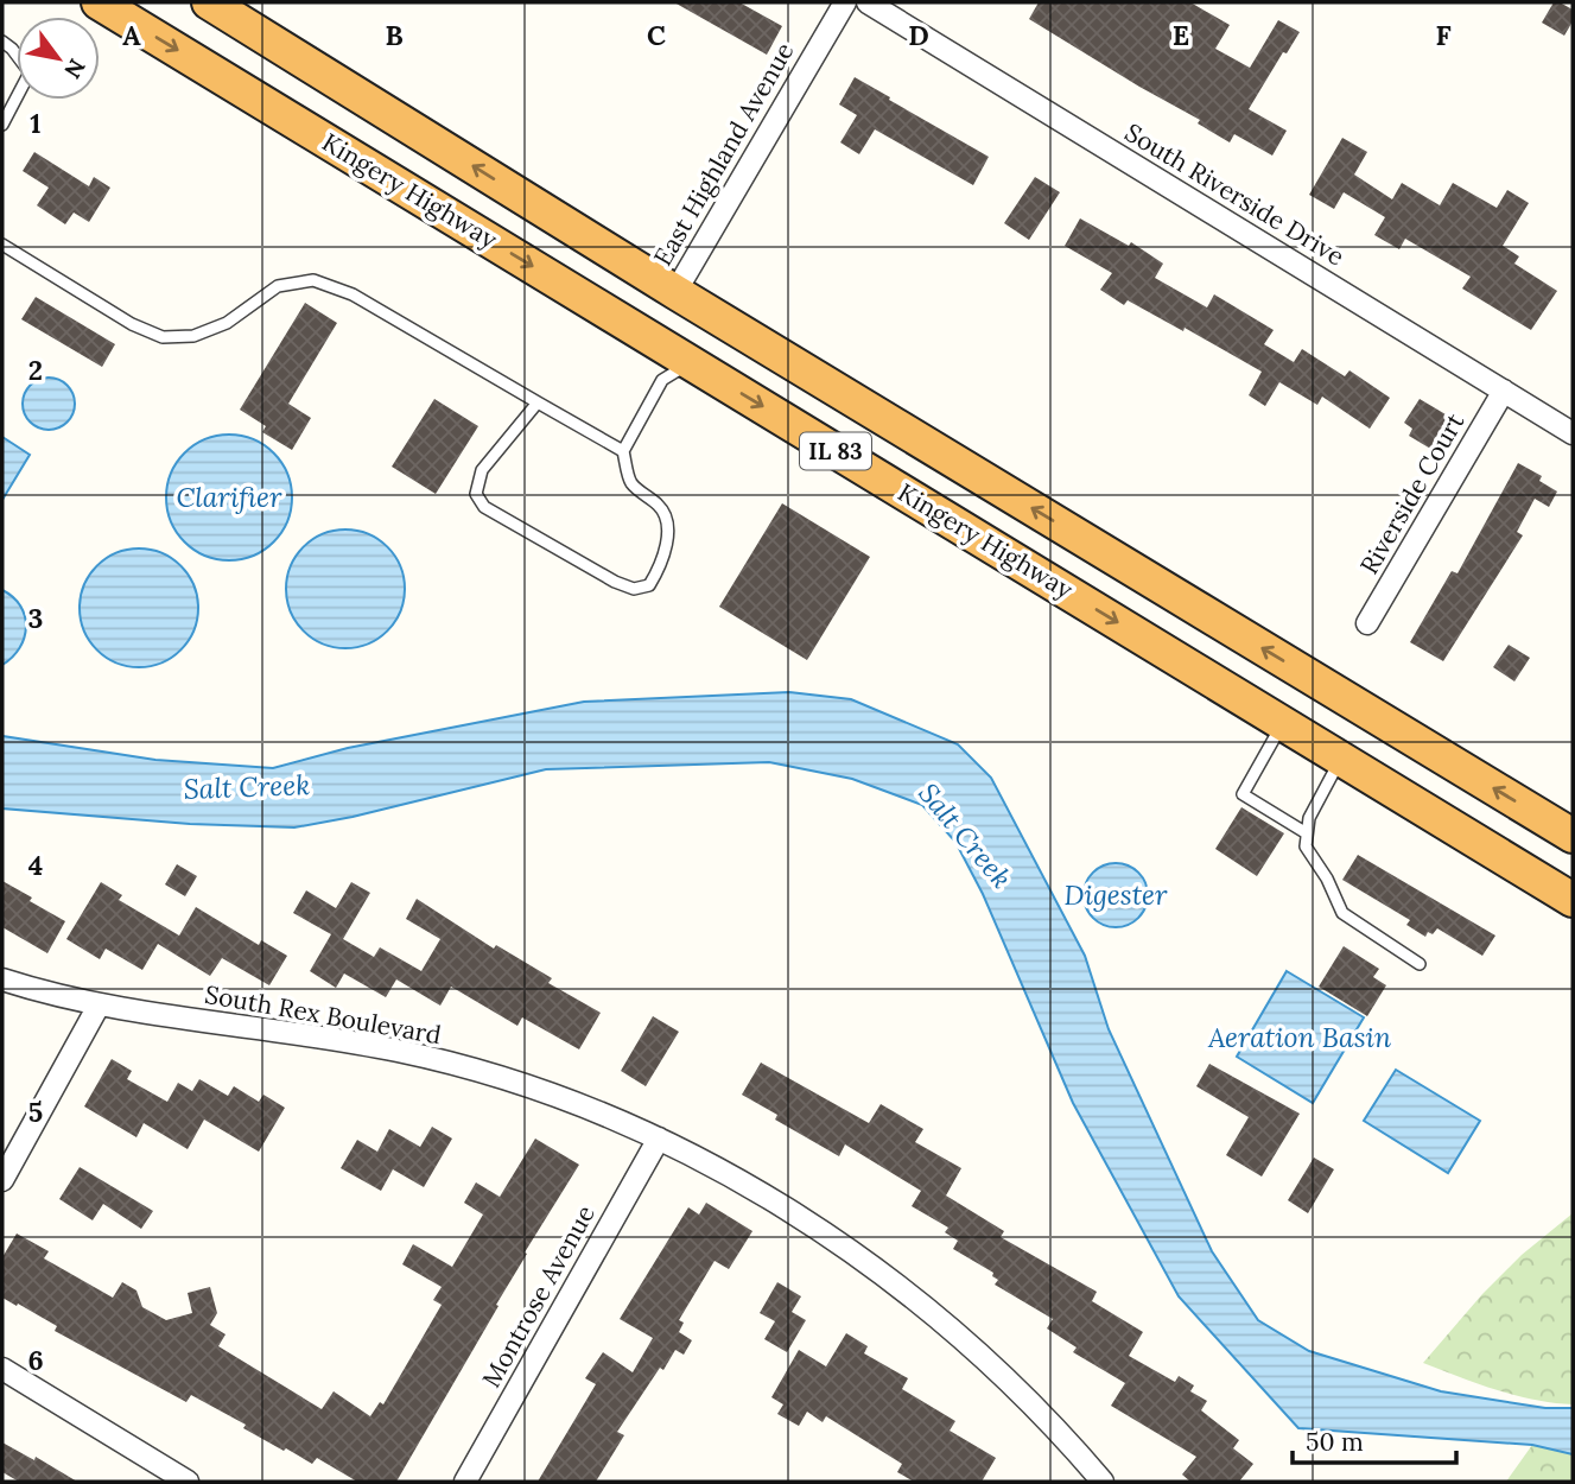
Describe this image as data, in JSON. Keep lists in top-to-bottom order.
{
  "streets": {
    "highway": ["Kingery Highway", "IL 83"],
    "street": [
      "East Highland Avenue",
      "South Riverside Drive",
      "Riverside Court",
      "South Rex Boulevard",
      "Montrose Avenue"
    ]
  },
  "crossings": [
    ["East Highland Avenue", "IL 83"],
    ["South Riverside Drive", "Riverside Court"],
    ["South Rex Boulevard", "Montrose Avenue"]
  ],
  "water": [
    "Clarifier",
    "Salt Creek",
    "Digester",
    "Aeration Basin"
  ],
  "scale_bar": "50 m",
  "north": "bottom right",
  "grid": {
    "columns": [
      "A",
      "B",
      "C",
      "D",
      "E",
      "F"
    ],
    "rows": [
      "1",
      "2",
      "3",
      "4",
      "5",
      "6"
    ]
  }
}
